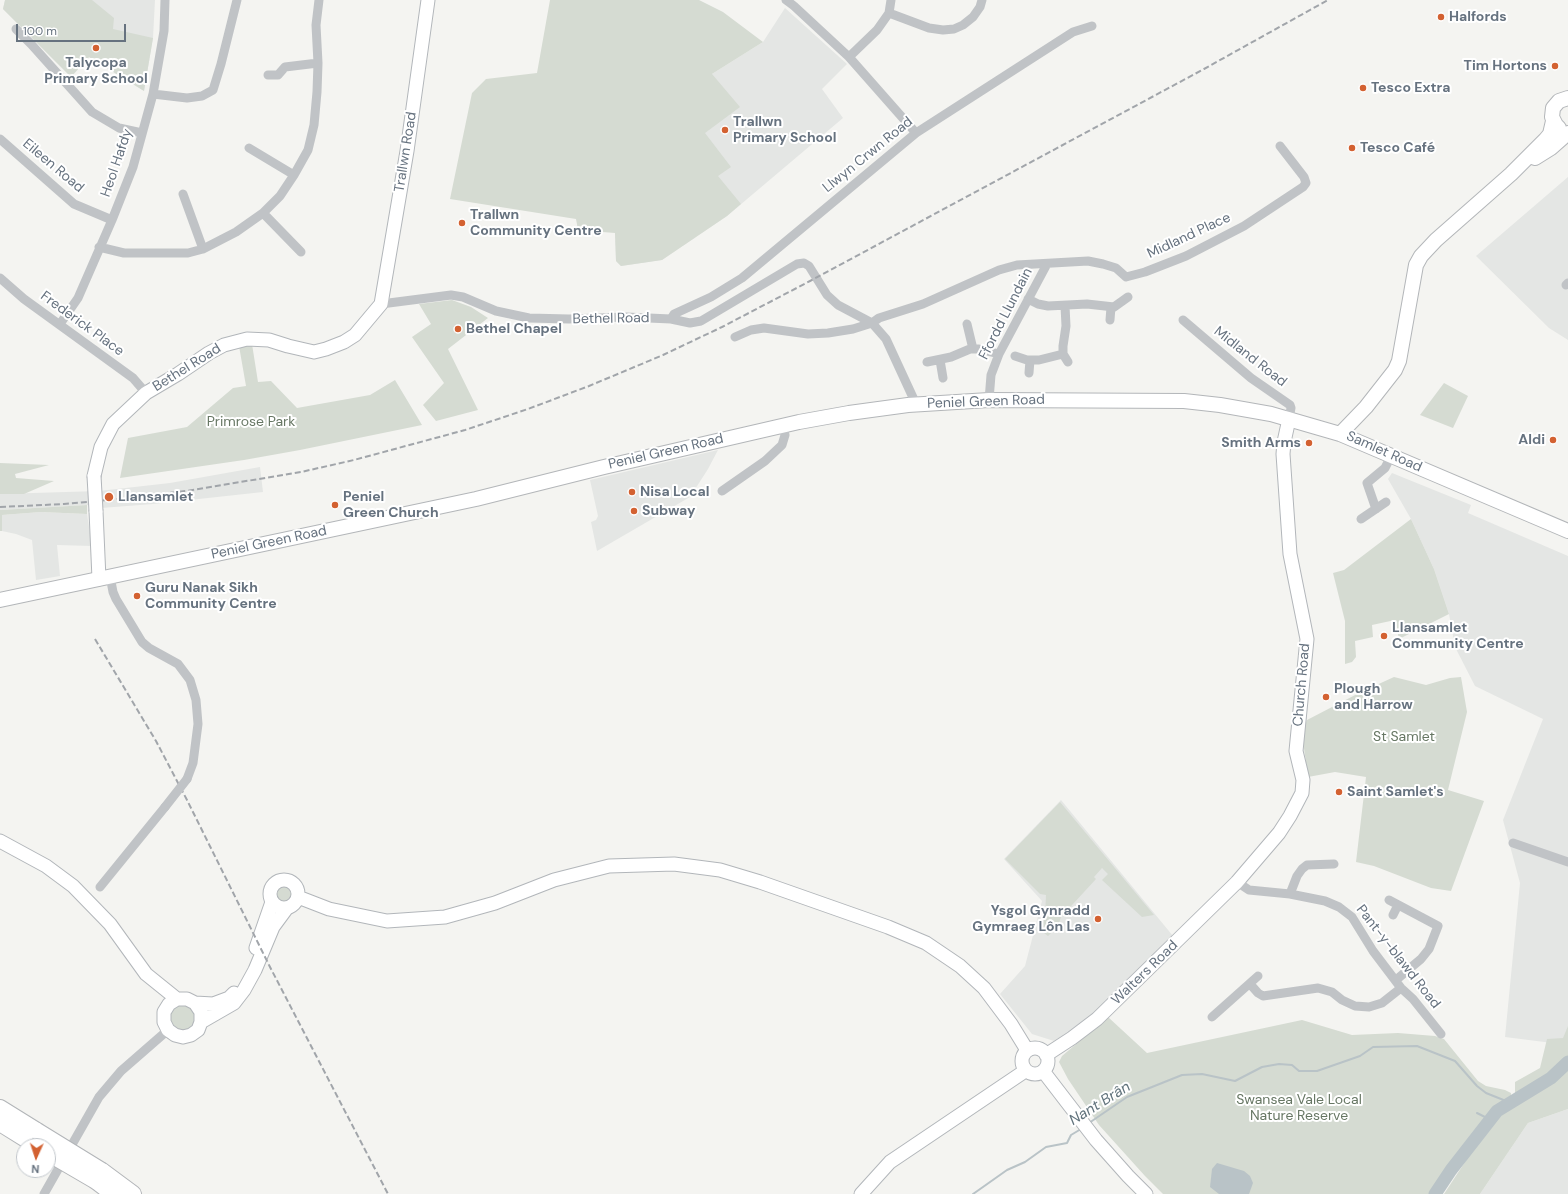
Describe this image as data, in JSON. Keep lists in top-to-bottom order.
{
  "streets": {
    "main road": [
      "Trallwn Road",
      "Bethel Road",
      "Peniel Green Road",
      "Samlet Road",
      "Church Road",
      "Walters Road"
    ],
    "street": [
      "Llwyn Crwn Road",
      "Heol Hafdy",
      "Eileen Road",
      "Midland Place",
      "Ffordd Llundain",
      "Frederick Place",
      "Midland Road",
      "Pant-y-blawd Road"
    ]
  },
  "crossings": [
    ["Trallwn Road", "Bethel Road"],
    ["Llwyn Crwn Road", "Bethel Road"],
    ["Heol Hafdy", "Eileen Road"],
    ["Heol Hafdy", "Frederick Place"],
    ["Midland Place", "Ffordd Llundain"],
    ["Midland Place", "Bethel Road"],
    ["Ffordd Llundain", "Peniel Green Road"],
    ["Bethel Road", "Frederick Place"],
    ["Bethel Road", "Peniel Green Road"],
    ["Midland Road", "Peniel Green Road"],
    ["Midland Road", "Church Road"],
    ["Peniel Green Road", "Samlet Road"],
    ["Peniel Green Road", "Church Road"],
    ["Church Road", "Pant-y-blawd Road"],
    ["Church Road", "Walters Road"],
    ["Pant-y-blawd Road", "Walters Road"]
  ],
  "water": ["Nant Brân"],
  "parks": ["Primrose Park", "St Samlet", "Swansea Vale Local Nature Reserve"],
  "places": [
    "Halfords",
    "Talycopa Primary School",
    "Tim Hortons",
    "Tesco Extra",
    "Trallwn Primary School",
    "Tesco Café",
    "Trallwn Community Centre",
    "Bethel Chapel",
    "Aldi",
    "Smith Arms",
    "Nisa Local",
    "Llansamlet",
    "Peniel Green Church",
    "Subway",
    "Guru Nanak Sikh Community Centre",
    "Llansamlet Community Centre",
    "Plough and Harrow",
    "Saint Samlet's",
    "Ysgol Gynradd Gymraeg Lôn Las"
  ],
  "scale_bar": "100 m",
  "north": "bottom"
}
